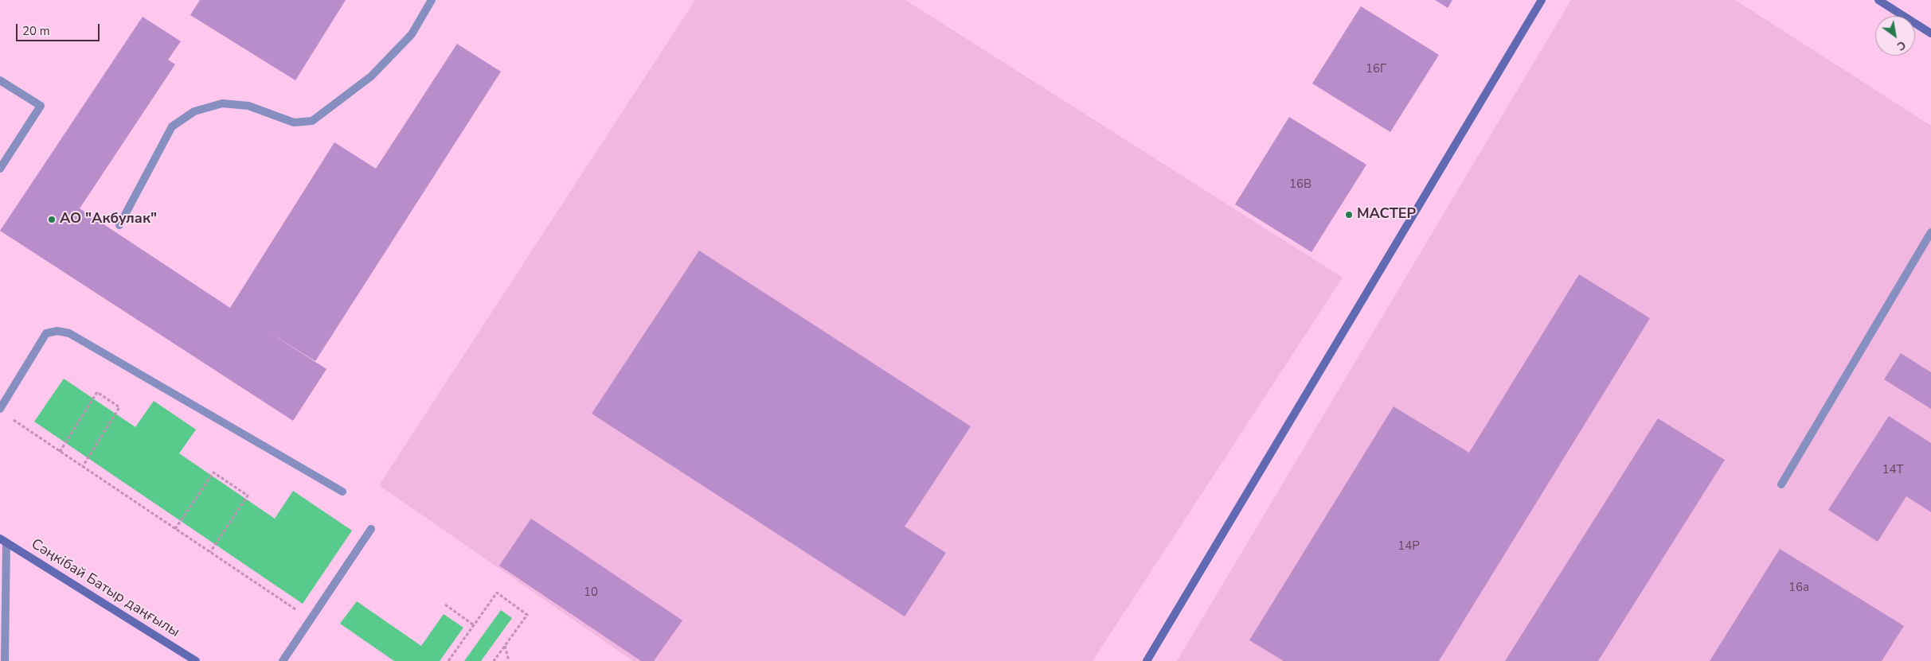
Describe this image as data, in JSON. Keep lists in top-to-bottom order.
{
  "streets": {
    "street": ["Сәңкібай Батыр даңғылы"]
  },
  "places": ["МАСТЕР", "АО \"Акбулак\""],
  "house_numbers": [
    "16Г",
    "16В",
    "14Т",
    "14Р",
    "16а",
    "10"
  ],
  "scale_bar": "20 m",
  "north": "bottom right"
}
